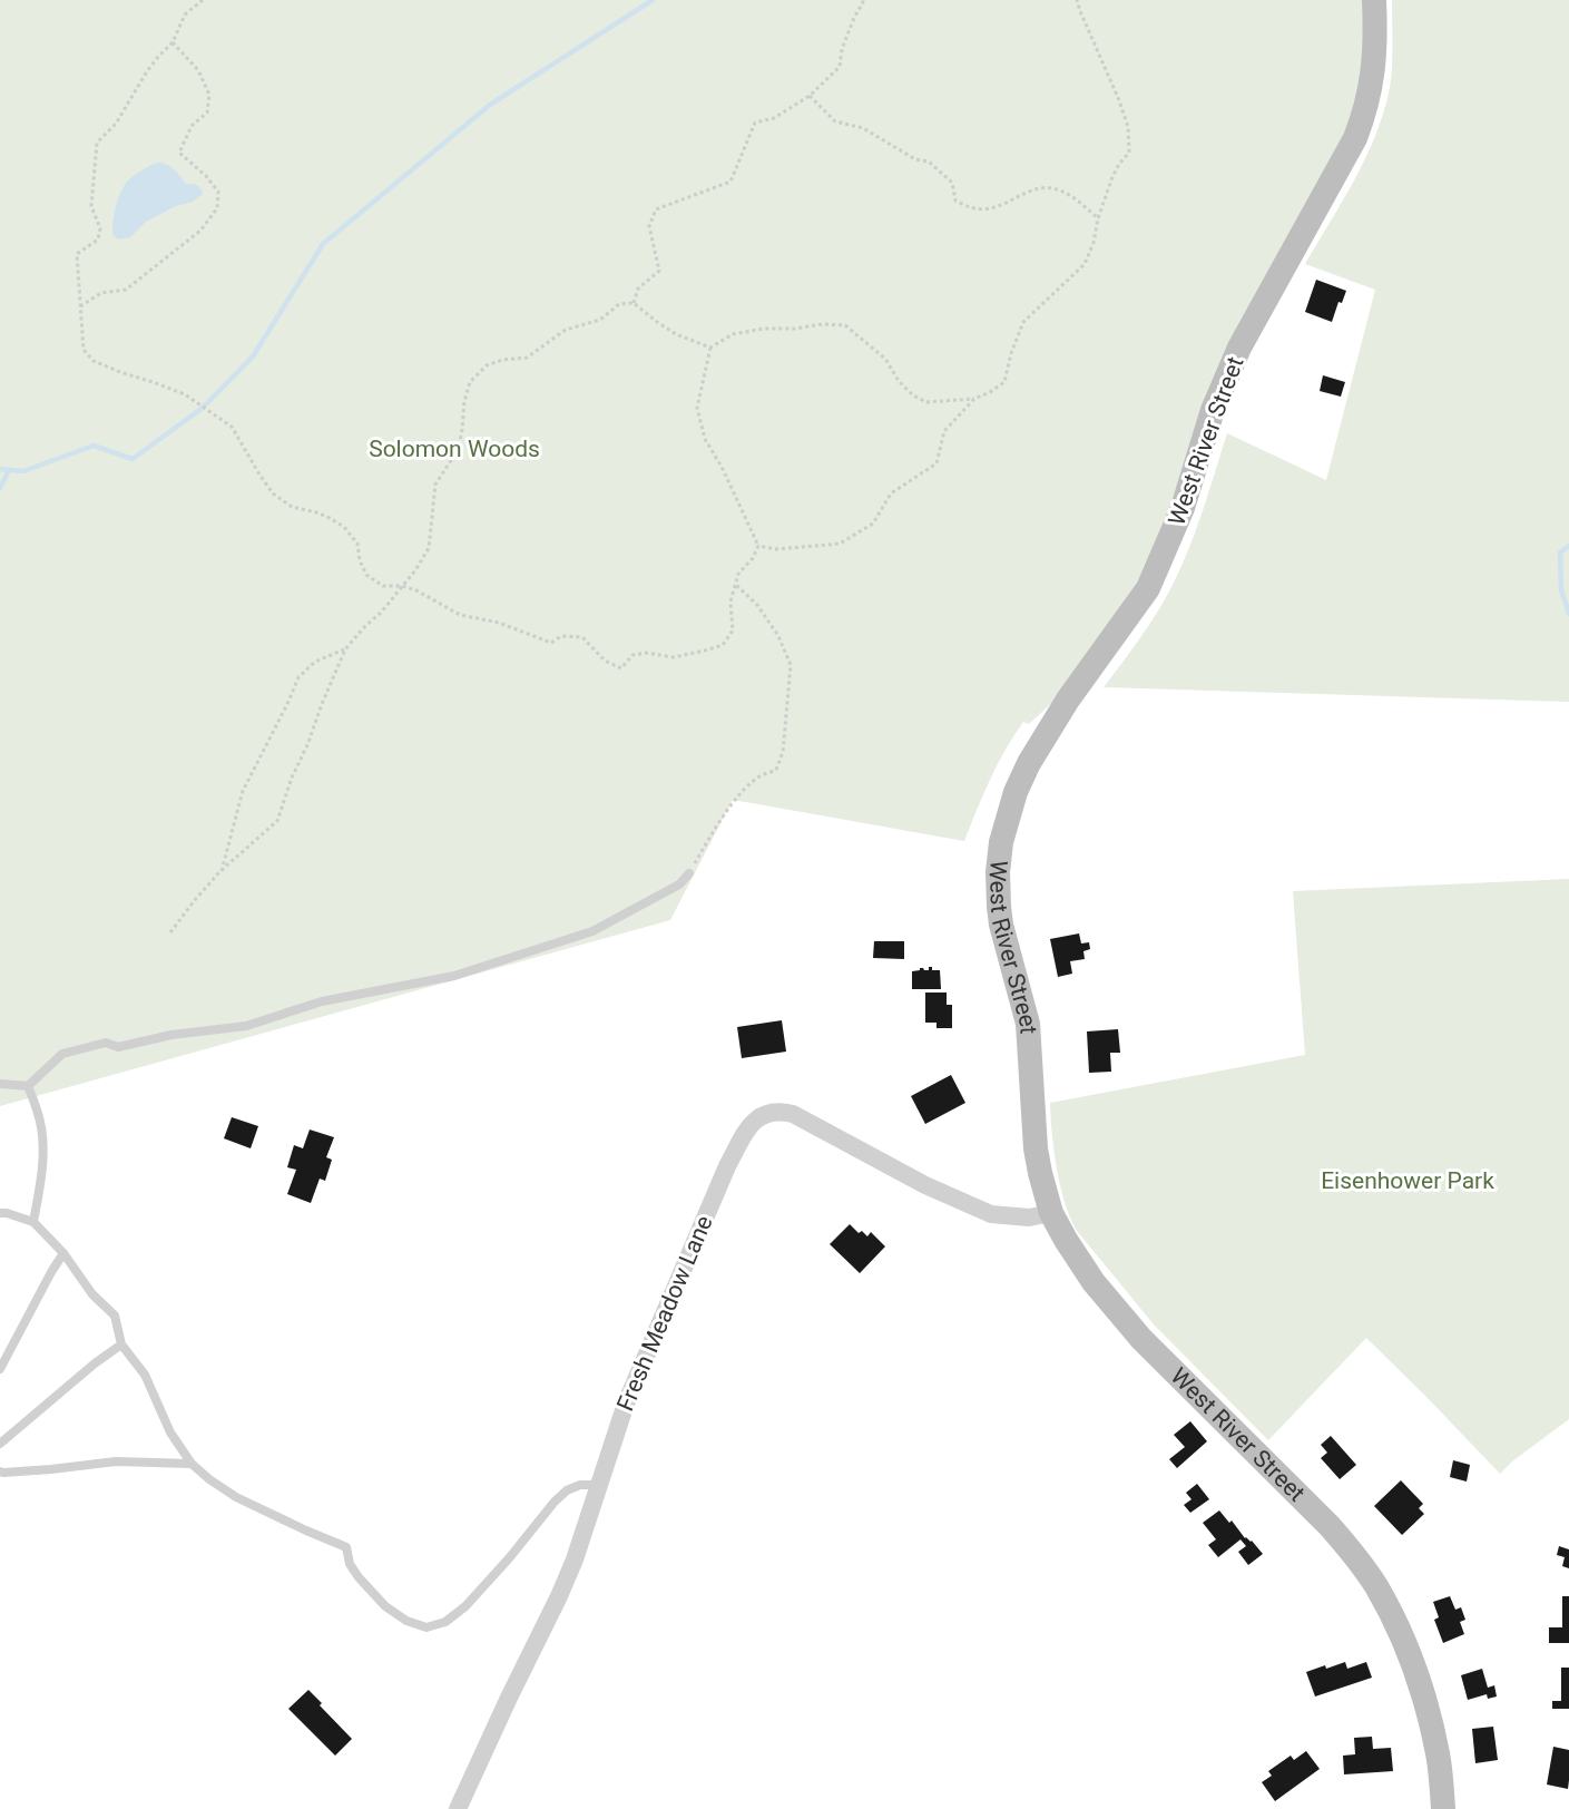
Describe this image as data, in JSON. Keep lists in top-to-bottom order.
{
  "streets": {
    "street": ["West River Street", "Fresh Meadow Lane"]
  },
  "crossings": [
    ["West River Street", "Fresh Meadow Lane"]
  ],
  "parks": ["Solomon Woods", "Eisenhower Park"]
}
